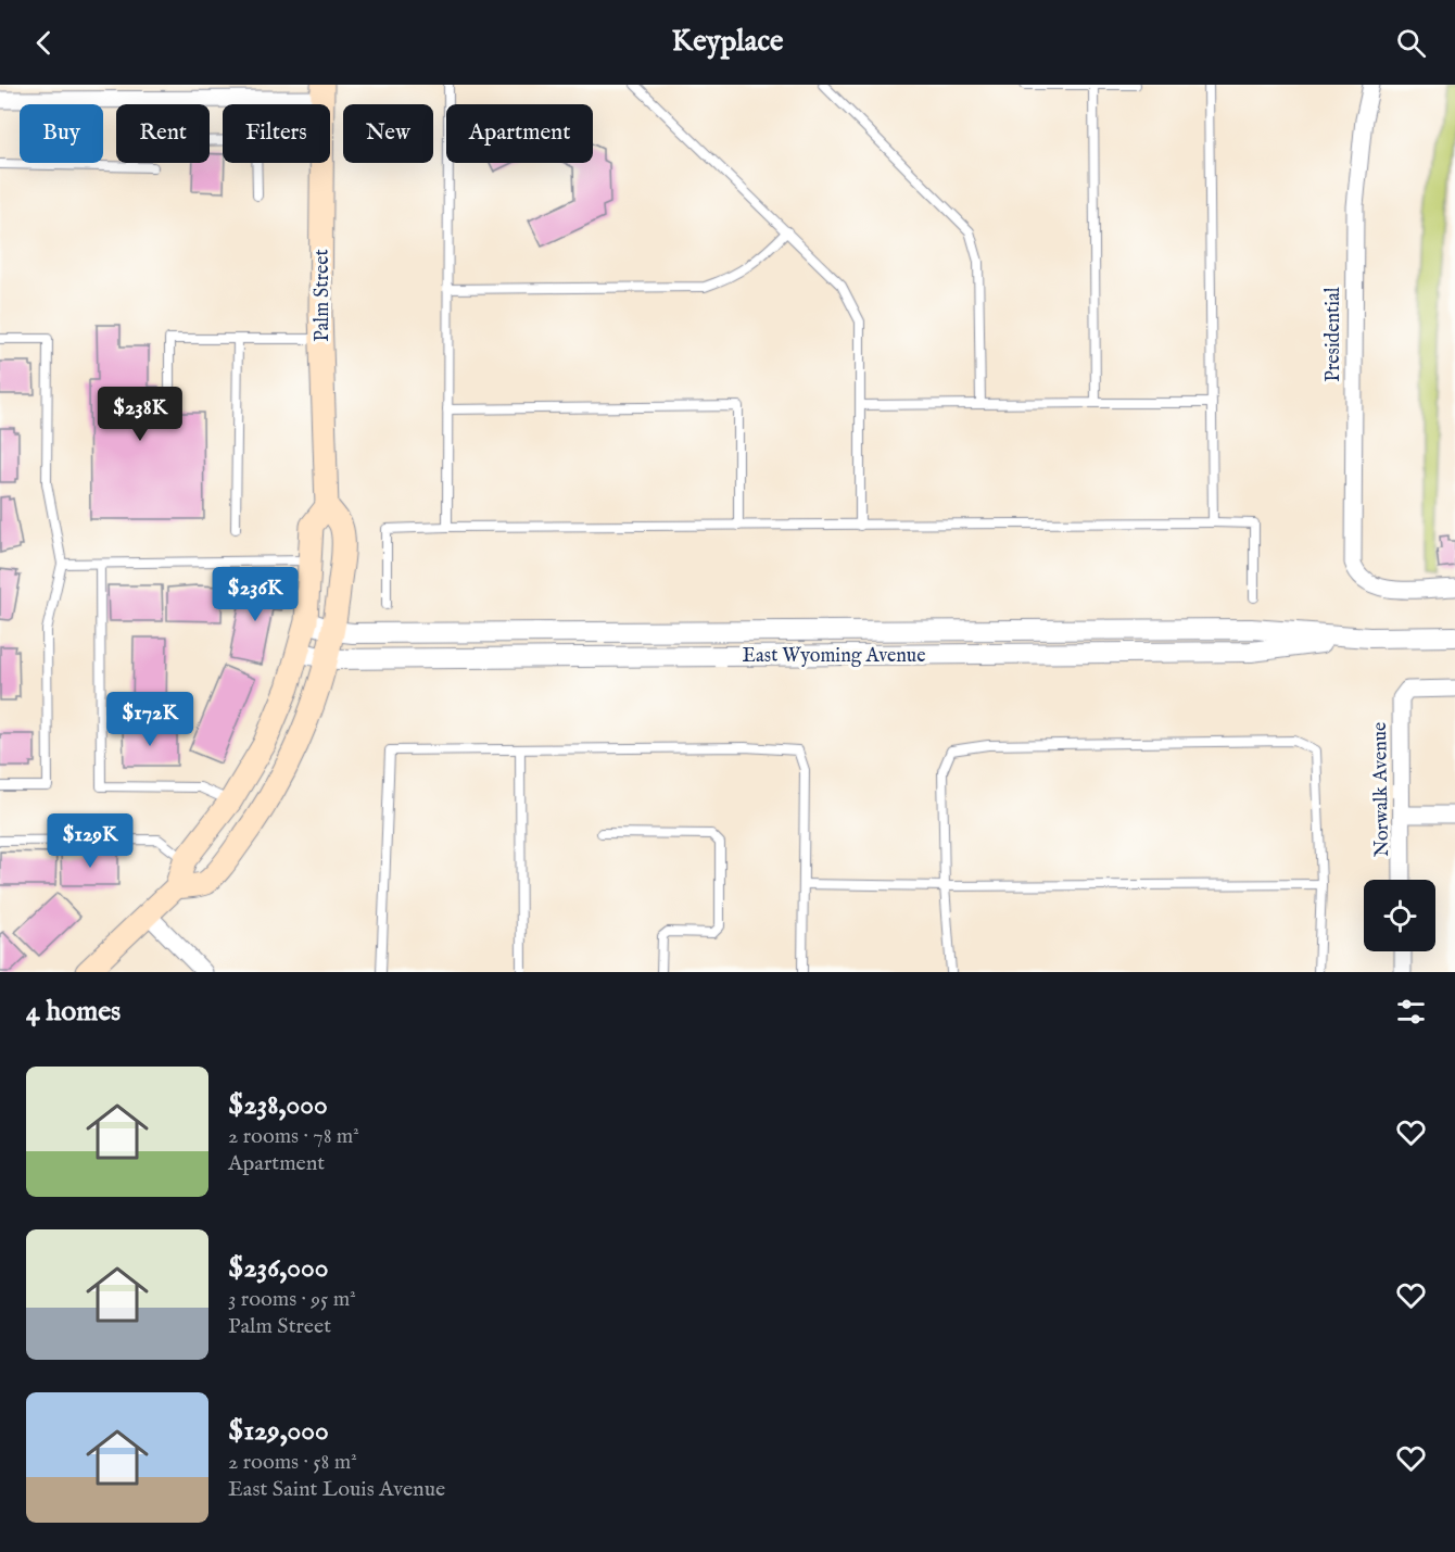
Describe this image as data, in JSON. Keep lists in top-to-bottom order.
{
  "streets": {
    "main road": ["Palm Street"],
    "street": ["Presidential", "East Wyoming Avenue", "Norwalk Avenue"]
  },
  "crossings": [
    ["Palm Street", "East Wyoming Avenue"]
  ],
  "page": {
    "header": "Keyplace",
    "chip": [
      "Buy",
      "Rent",
      "Filters",
      "New",
      "Apartment"
    ],
    "price": [
      "$238K",
      "$236K",
      "$172K",
      "$129K"
    ],
    "heading": "4 homes",
    "list": [
      {
        "name": "$238,000",
        "note": "2 rooms · 78 m² · Apartment"
      },
      {
        "name": "$236,000",
        "note": "3 rooms · 95 m² · Palm Street"
      },
      {
        "name": "$129,000",
        "note": "2 rooms · 58 m² · East Saint Louis Avenue"
      }
    ]
  }
}
